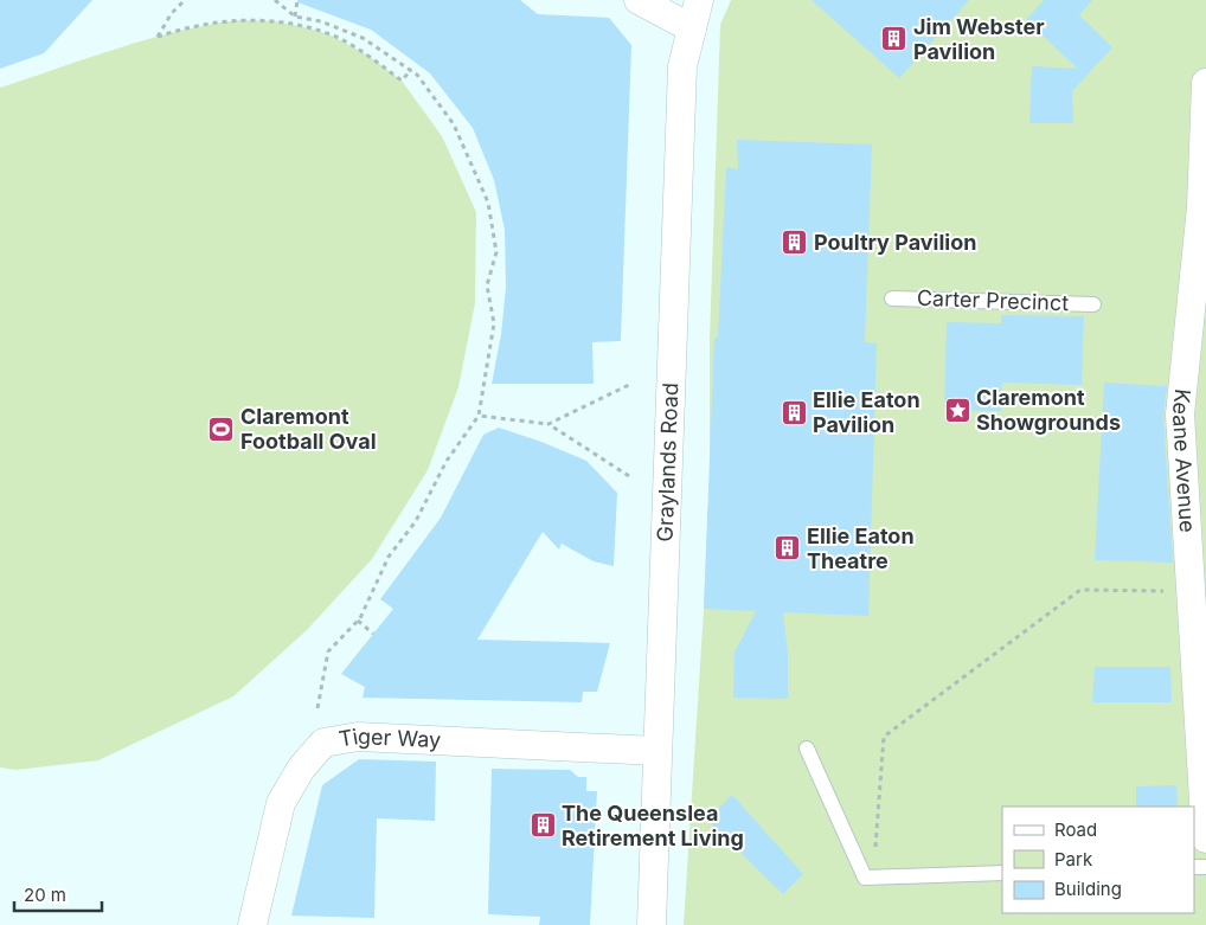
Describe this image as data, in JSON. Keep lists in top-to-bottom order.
{
  "streets": {
    "street": ["Keane Avenue", "Graylands Road", "Tiger Way"],
    "lane": ["Carter Precinct"]
  },
  "crossings": [
    ["Graylands Road", "Tiger Way"]
  ],
  "places": {
    "building": [
      "Jim Webster Pavilion",
      "Poultry Pavilion",
      "Ellie Eaton Pavilion",
      "Ellie Eaton Theatre",
      "The Queenslea Retirement Living"
    ],
    "place": ["Claremont Showgrounds"],
    "sports": ["Claremont Football Oval"]
  },
  "legend": ["Road", "Park", "Building"],
  "scale_bar": "20 m"
}
